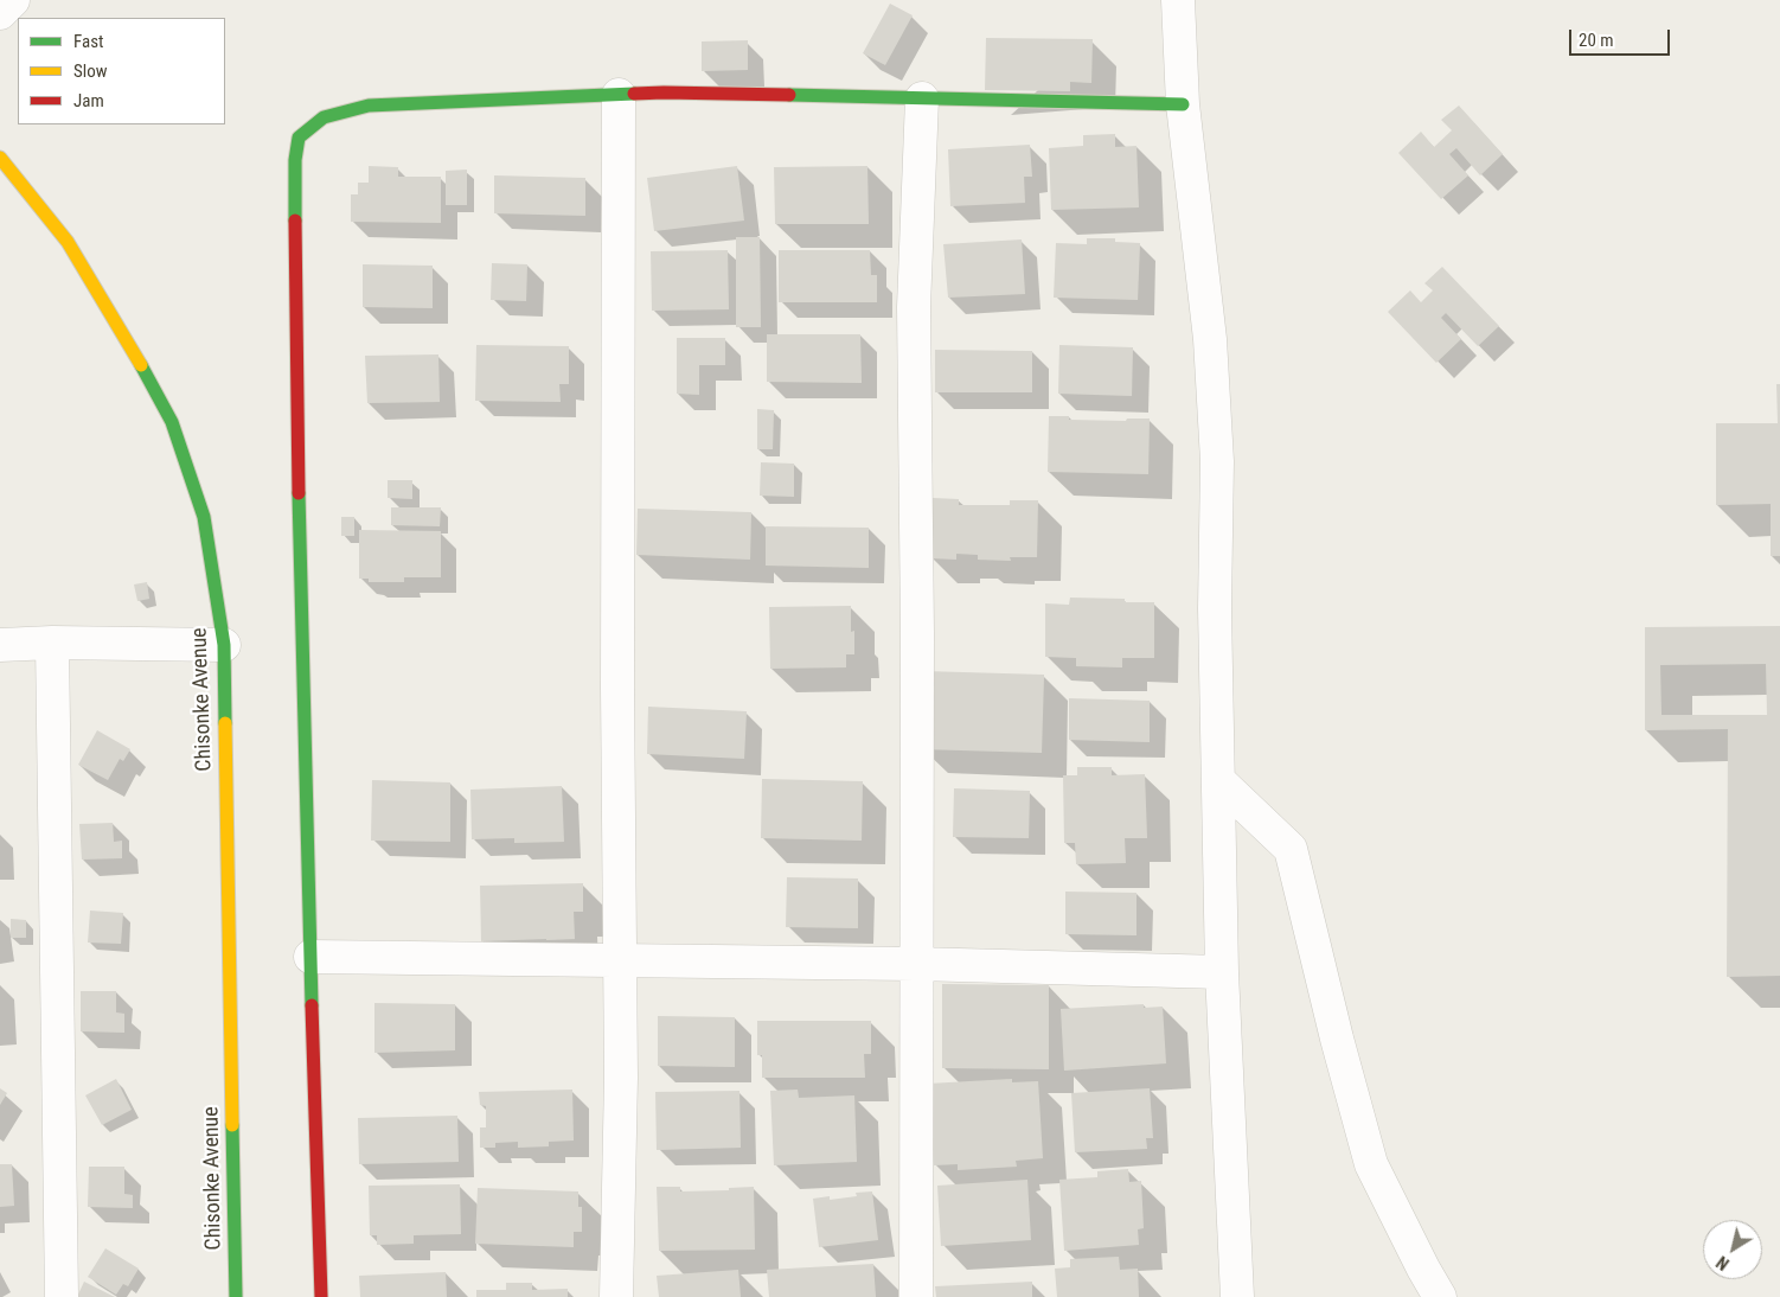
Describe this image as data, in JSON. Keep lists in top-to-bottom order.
{
  "streets": {
    "street": ["Chisonke Avenue"]
  },
  "legend": ["Fast", "Slow", "Jam"],
  "scale_bar": "20 m",
  "north": "bottom left"
}
